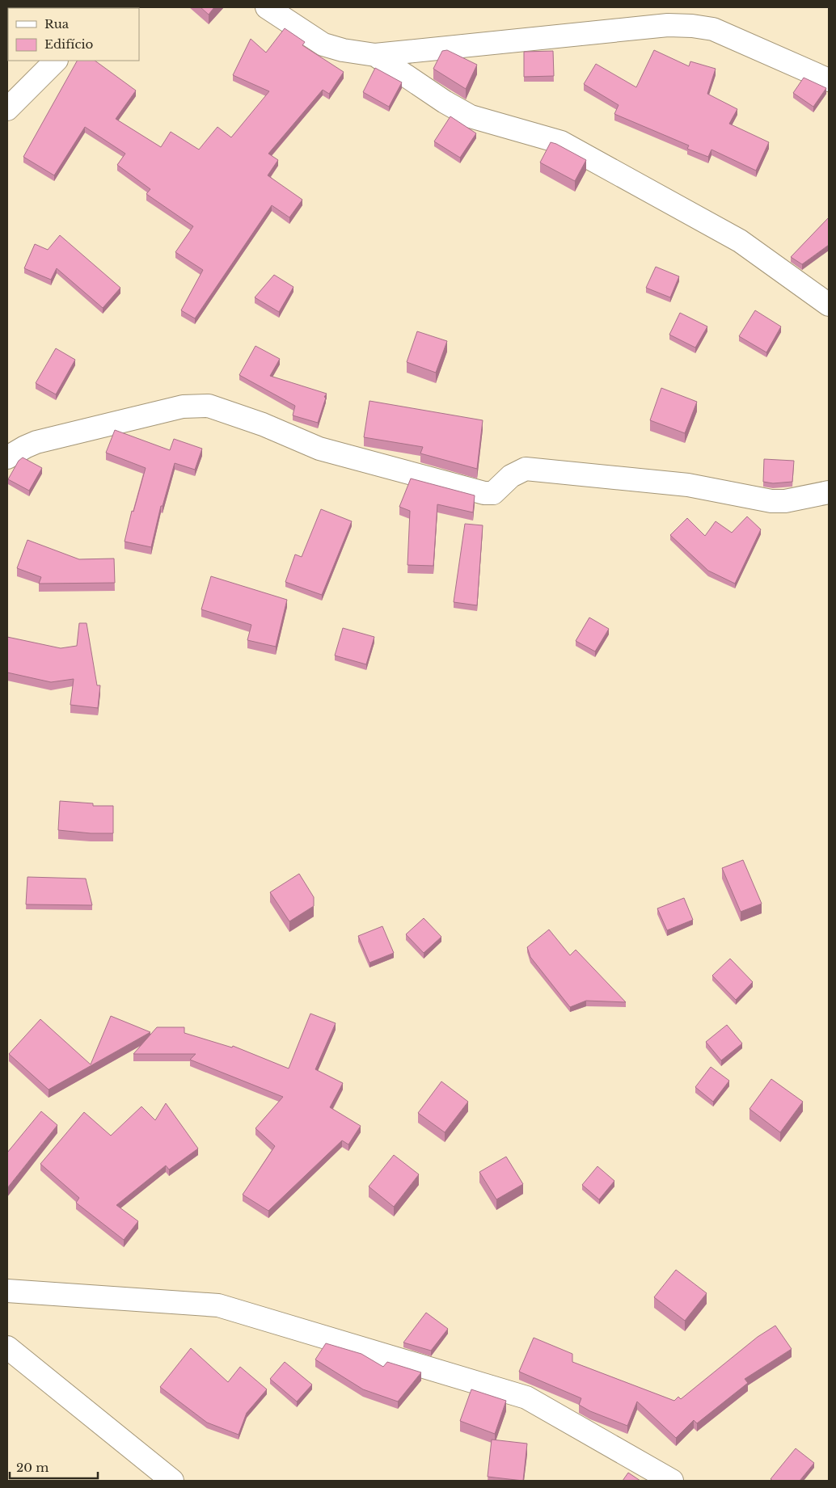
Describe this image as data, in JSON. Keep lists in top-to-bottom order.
{
  "legend": ["Rua", "Edifício"],
  "scale_bar": "20 m"
}
